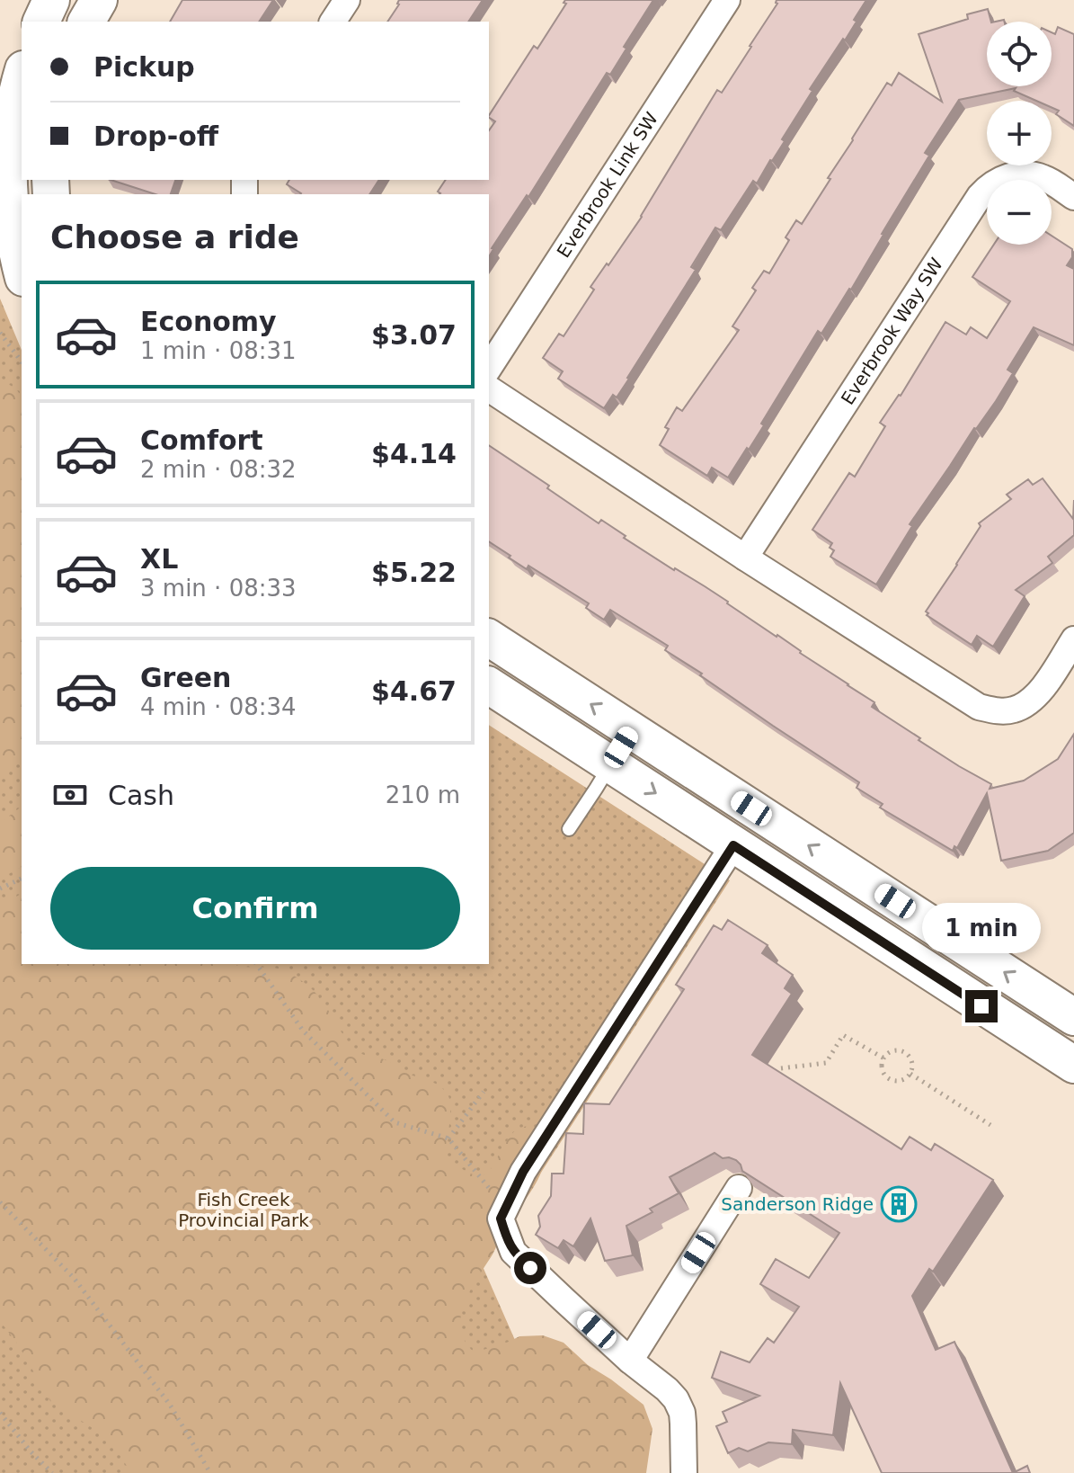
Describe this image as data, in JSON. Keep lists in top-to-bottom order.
{
  "streets": {
    "street": ["Everbrook Link SW", "Everbrook Way SW"]
  },
  "parks": ["Fish Creek Provincial Park"],
  "places": {
    "building": ["Sanderson Ridge"]
  },
  "page": {
    "map_buttons": ["+", "−"],
    "banner": ["Pickup", "Drop-off"],
    "heading": "Choose a ride",
    "list": [
      {
        "name": "Economy",
        "note": "1 min · 08:31",
        "value": "$3.07"
      },
      {
        "name": "Comfort",
        "note": "2 min · 08:32",
        "value": "$4.14"
      },
      {
        "name": "XL",
        "note": "3 min · 08:33",
        "value": "$5.22"
      },
      {
        "name": "Green",
        "note": "4 min · 08:34",
        "value": "$4.67"
      }
    ],
    "pay": ["Cash", "210 m"],
    "buttons": "Confirm",
    "bubble": "1 min"
  }
}
